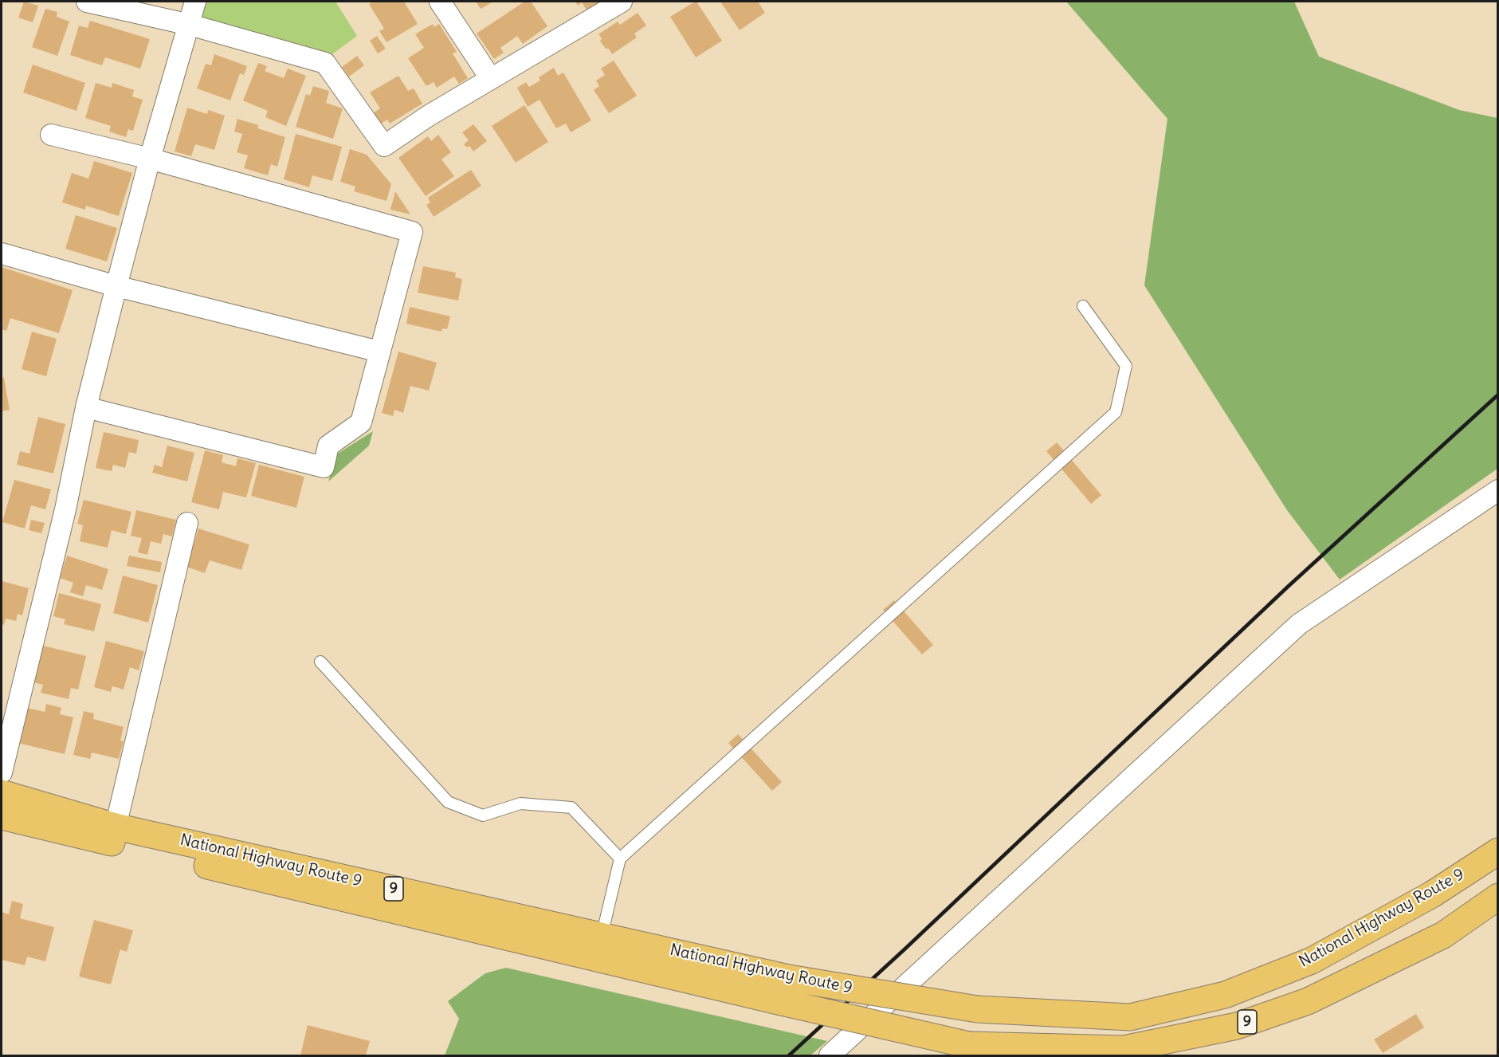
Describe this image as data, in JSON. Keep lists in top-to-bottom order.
{
  "streets": {
    "highway": ["National Highway Route 9", "9"]
  }
}
